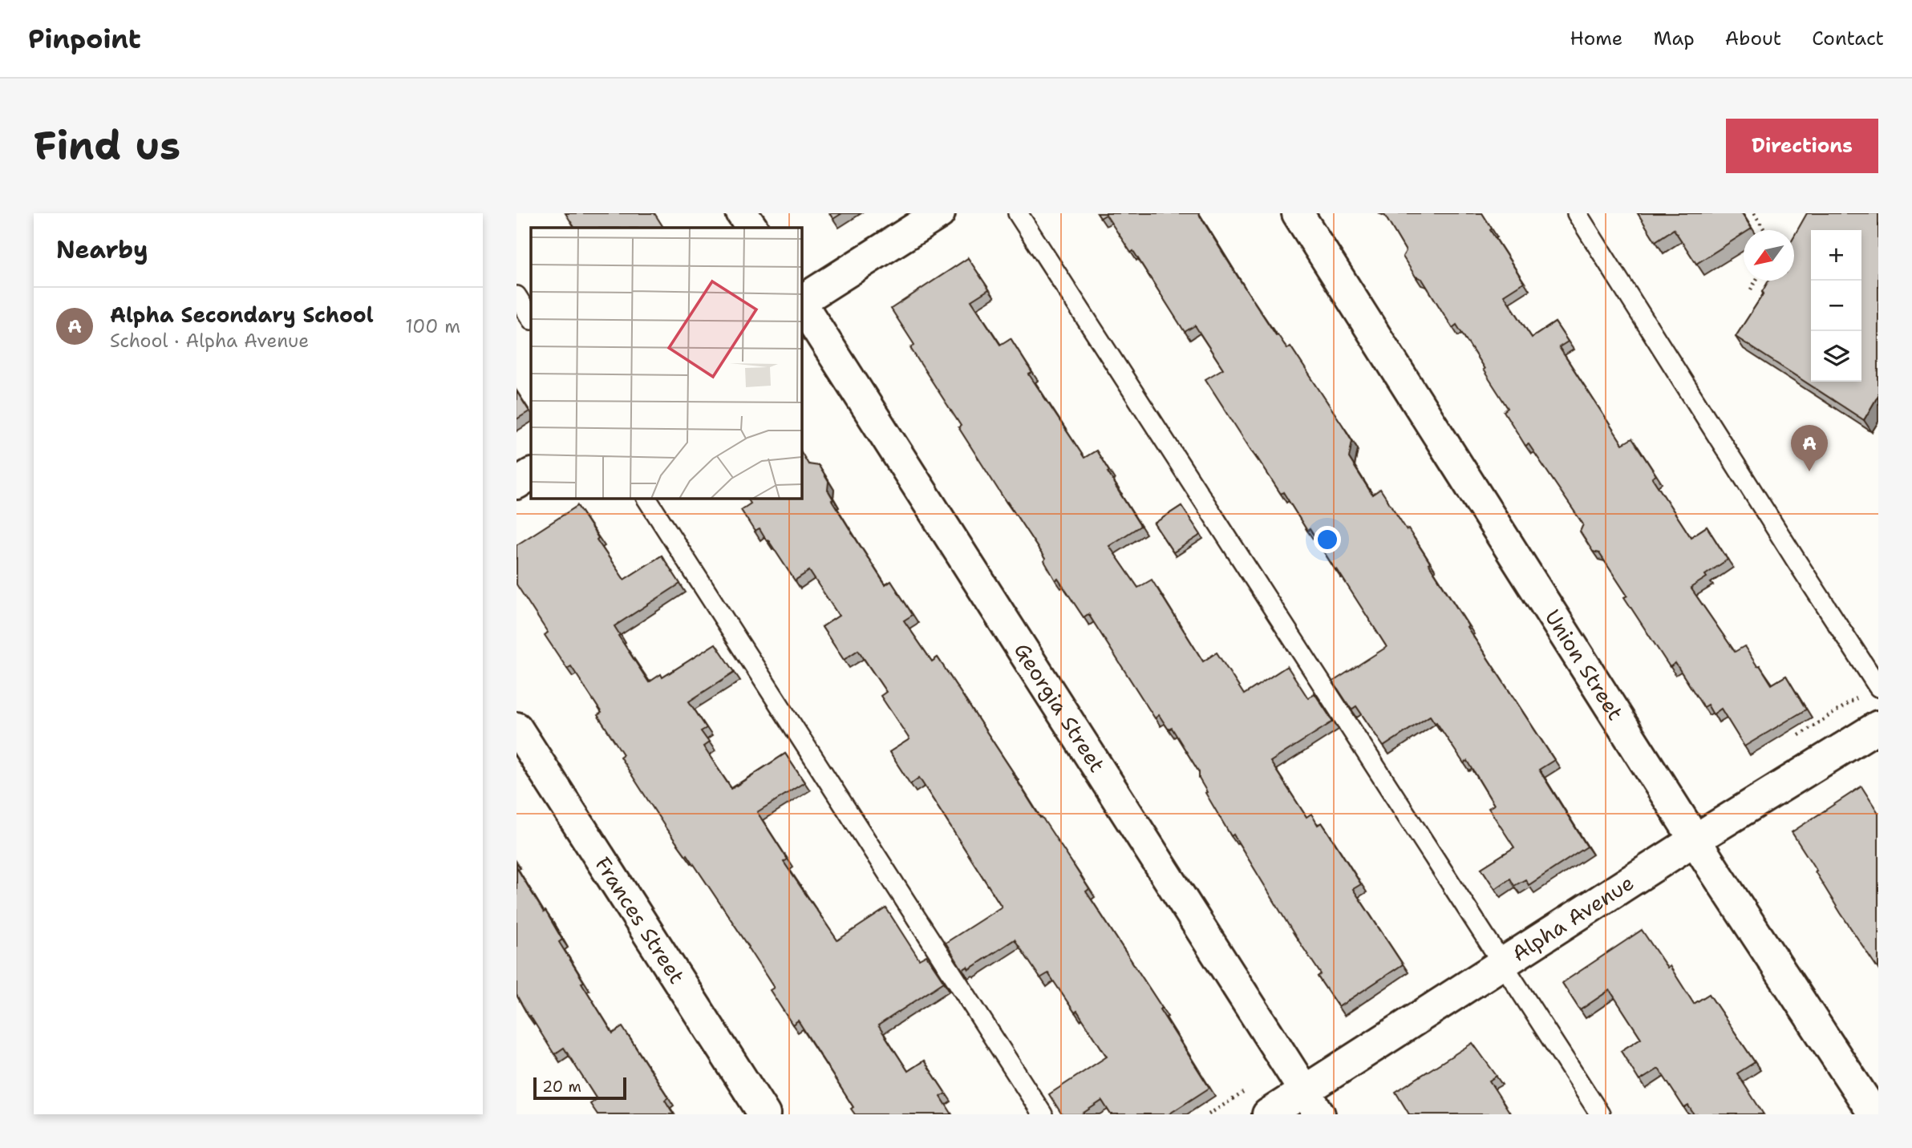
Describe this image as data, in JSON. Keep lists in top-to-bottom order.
{
  "streets": {
    "street": [
      "Union Street",
      "Georgia Street",
      "Alpha Avenue",
      "Frances Street"
    ]
  },
  "crossings": [
    ["Union Street", "Alpha Avenue"],
    ["Georgia Street", "Alpha Avenue"]
  ],
  "scale_bar": "20 m",
  "north": "bottom left",
  "page": {
    "header": "Pinpoint",
    "nav": [
      "Home",
      "Map",
      "About",
      "Contact"
    ],
    "buttons": "Directions",
    "title": "Find us",
    "heading": "Nearby",
    "map_buttons": ["+", "−"],
    "list": [
      {
        "mark": "A",
        "name": "Alpha Secondary School",
        "note": "School · Alpha Avenue",
        "value": "100 m"
      }
    ],
    "pins": "A",
    "scale": "20 m"
  }
}
